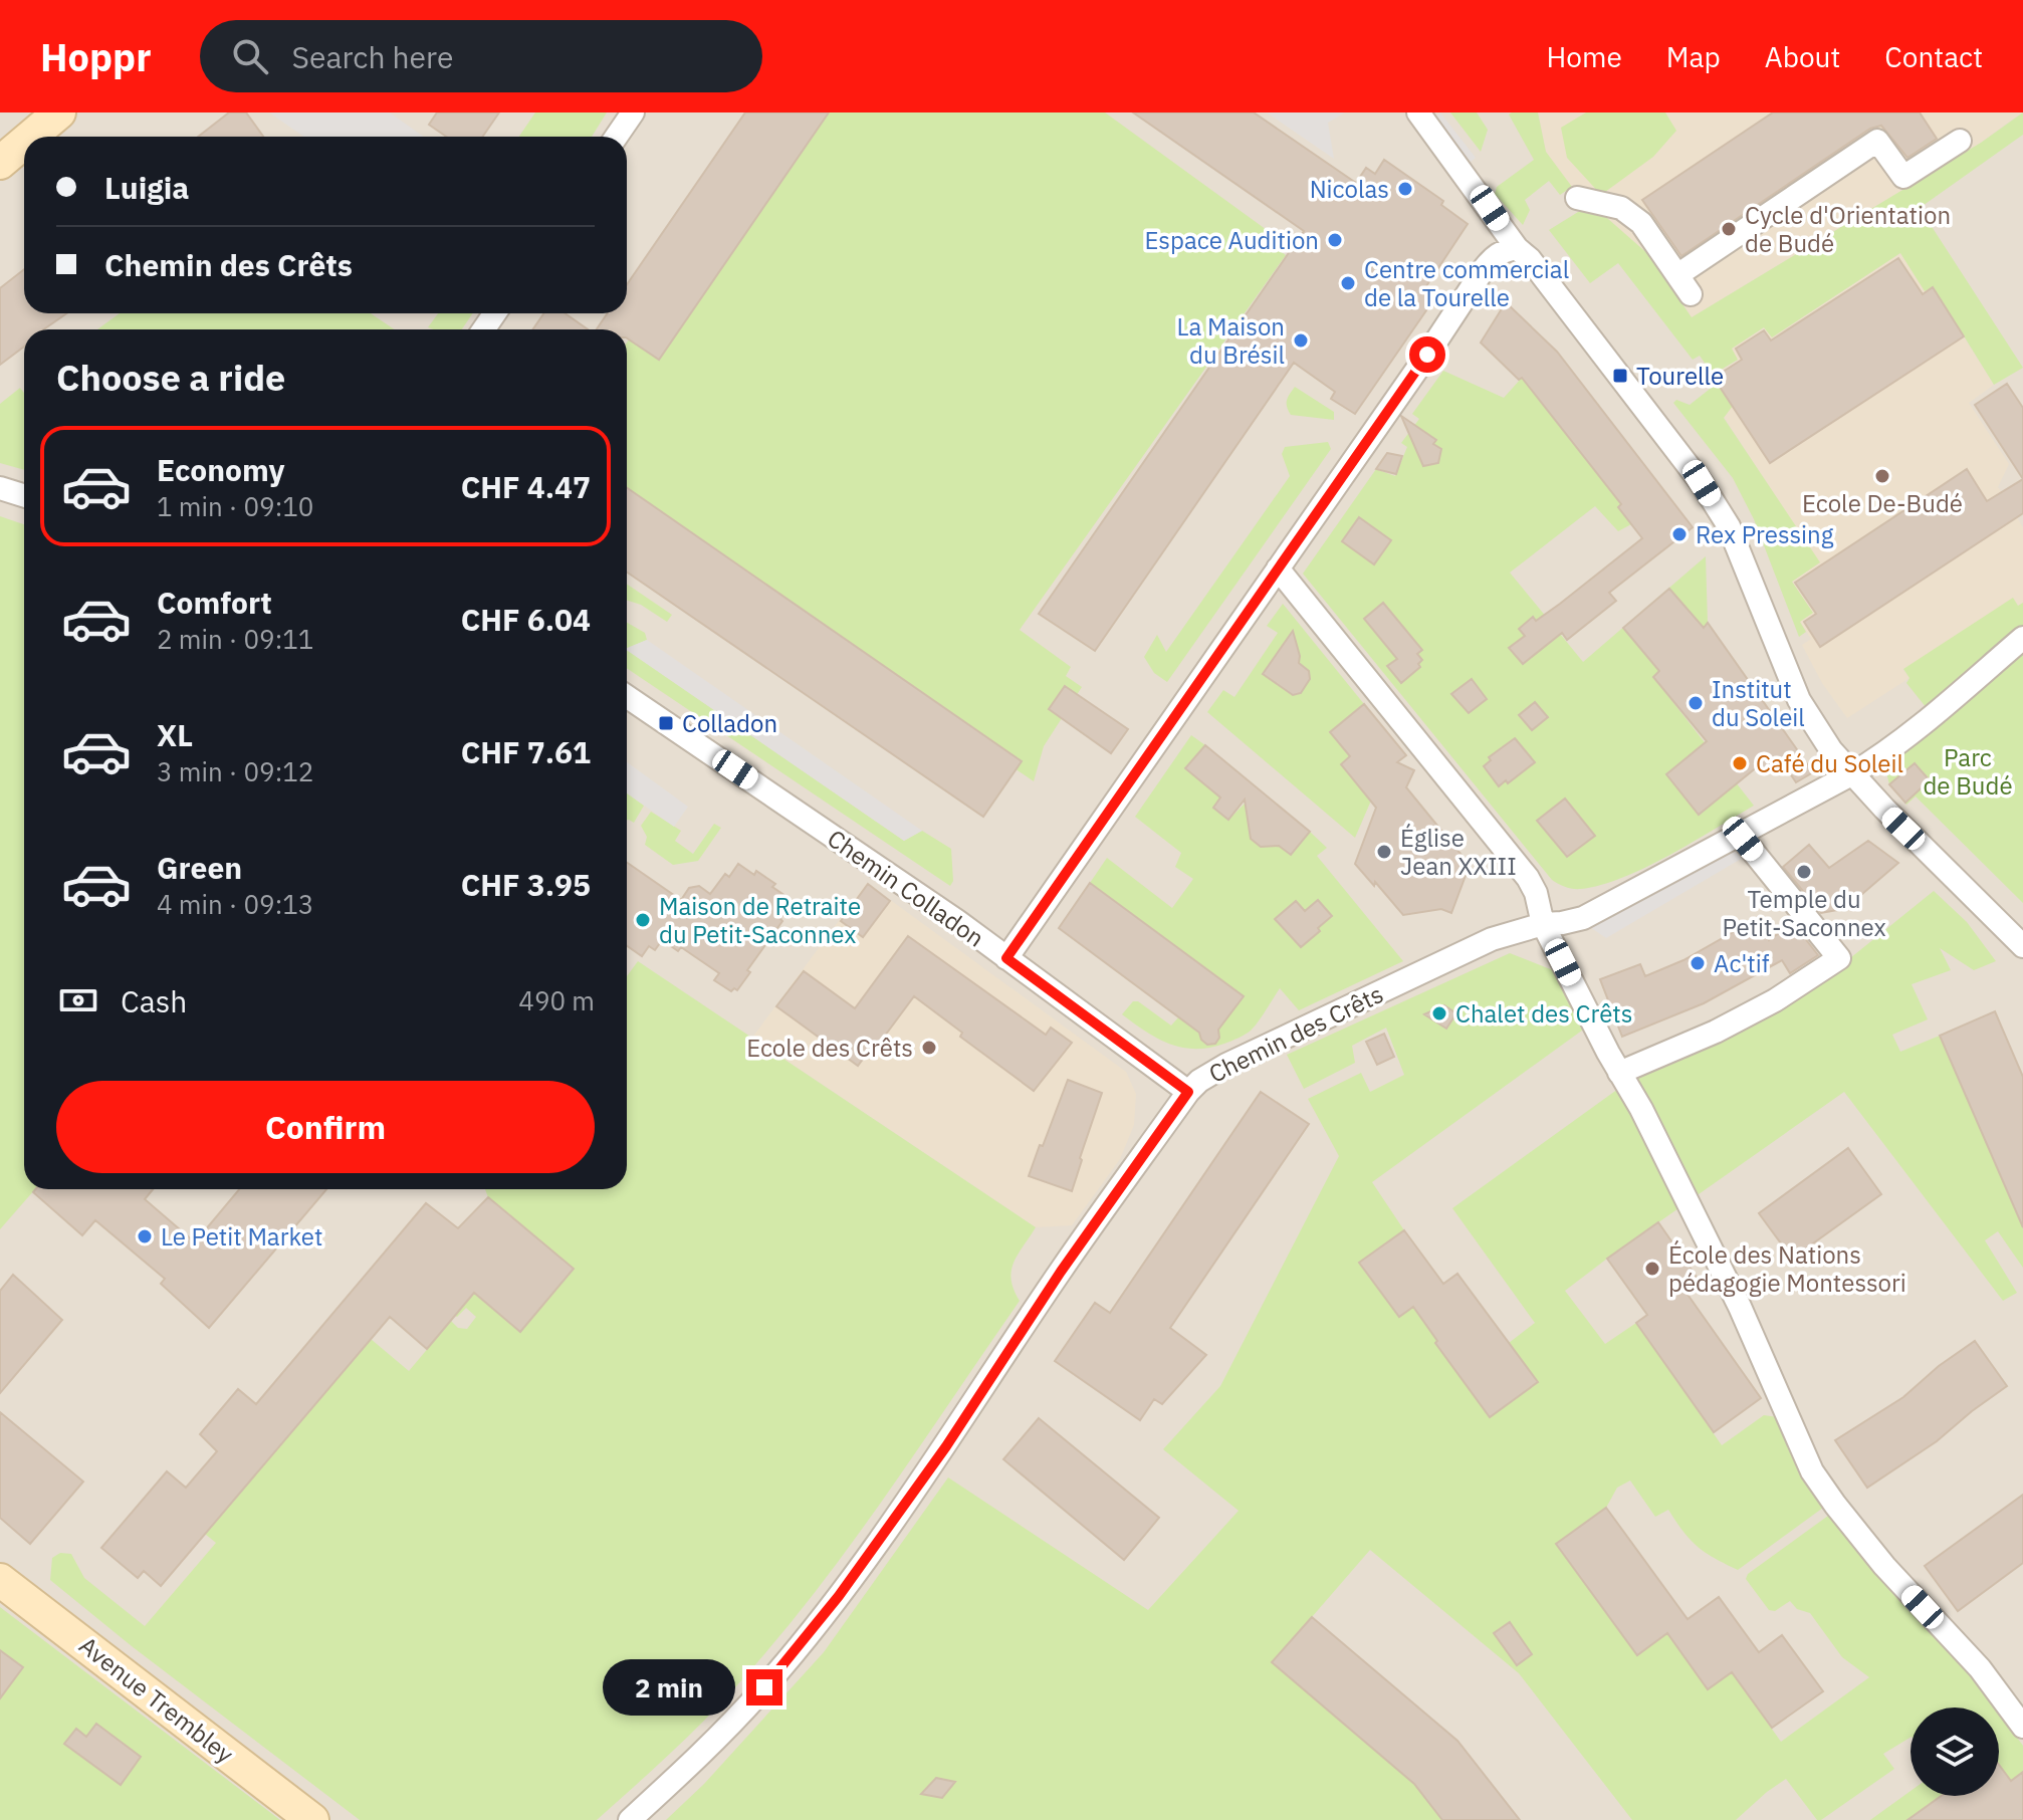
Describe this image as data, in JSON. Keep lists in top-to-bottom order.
{
  "streets": {
    "street": ["Chemin Colladon", "Chemin des Crêts", "Avenue Trembley"]
  },
  "crossings": [
    ["Chemin Colladon", "Chemin des Crêts"]
  ],
  "parks": ["Parc de Budé"],
  "places": {
    "other": [
      "Nicolas",
      "Cycle d'Orientation de Budé",
      "Espace Audition",
      "Centre commercial de la Tourelle",
      "La Maison du Brésil",
      "Ecole De-Budé",
      "Rex Pressing",
      "Institut du Soleil",
      "Café du Soleil",
      "Église Jean XXIII",
      "Temple du Petit-Saconnex",
      "Maison de Retraite du Petit-Saconnex",
      "Ac'tif",
      "Chalet des Crêts",
      "Ecole des Crêts",
      "Le Petit Market",
      "École des Nations pédagogie Montessori"
    ],
    "transit": ["Tourelle", "Colladon"]
  },
  "page": {
    "header": "Hoppr",
    "search": "Search here",
    "nav": [
      "Home",
      "Map",
      "About",
      "Contact"
    ],
    "banner": ["Luigia", "Chemin des Crêts"],
    "heading": "Choose a ride",
    "list": [
      {
        "name": "Economy",
        "note": "1 min · 09:10",
        "value": "CHF 4.47"
      },
      {
        "name": "Comfort",
        "note": "2 min · 09:11",
        "value": "CHF 6.04"
      },
      {
        "name": "XL",
        "note": "3 min · 09:12",
        "value": "CHF 7.61"
      },
      {
        "name": "Green",
        "note": "4 min · 09:13",
        "value": "CHF 3.95"
      }
    ],
    "pay": ["Cash", "490 m"],
    "buttons": "Confirm",
    "bubble": "2 min"
  }
}
